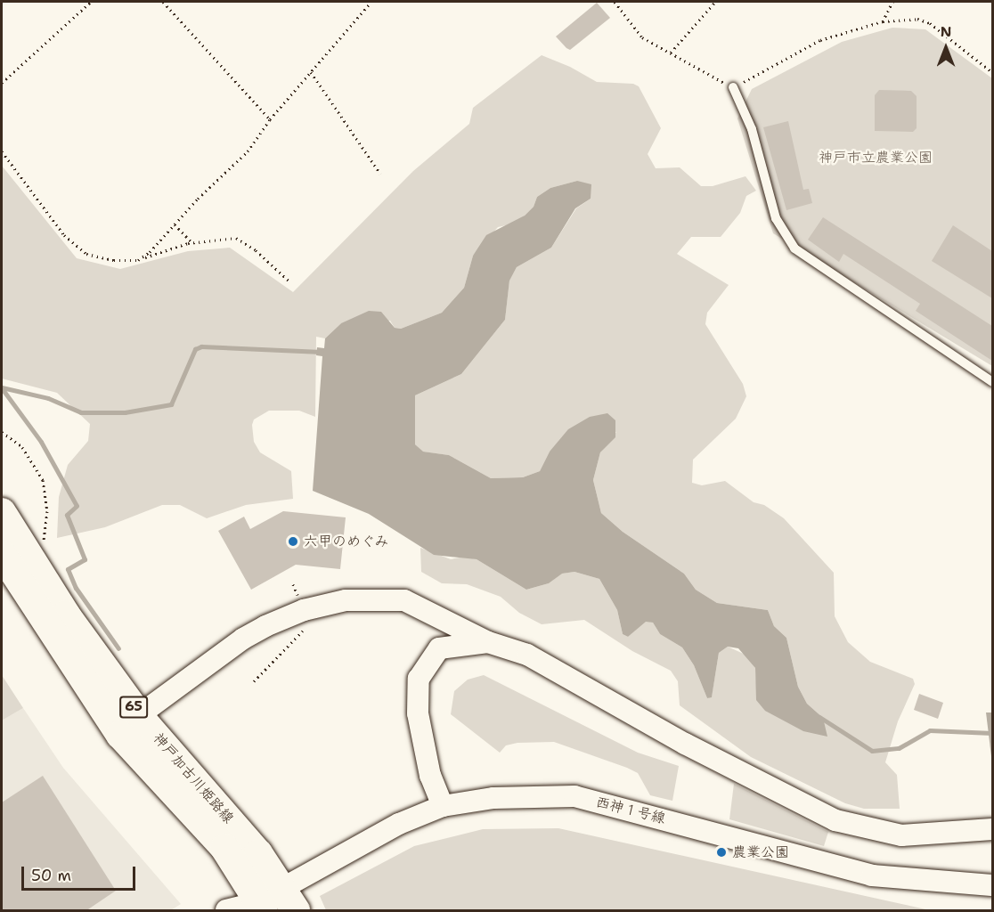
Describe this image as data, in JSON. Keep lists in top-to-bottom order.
{
  "streets": {
    "main road": ["65", "神戸加古川姫路線"],
    "street": ["西神１号線"]
  },
  "crossings": [
    ["神戸加古川姫路線", "西神１号線"]
  ],
  "parks": ["神戸市立農業公園"],
  "places": ["六甲のめぐみ", "農業公園"],
  "scale_bar": "50 m",
  "north": "top"
}
